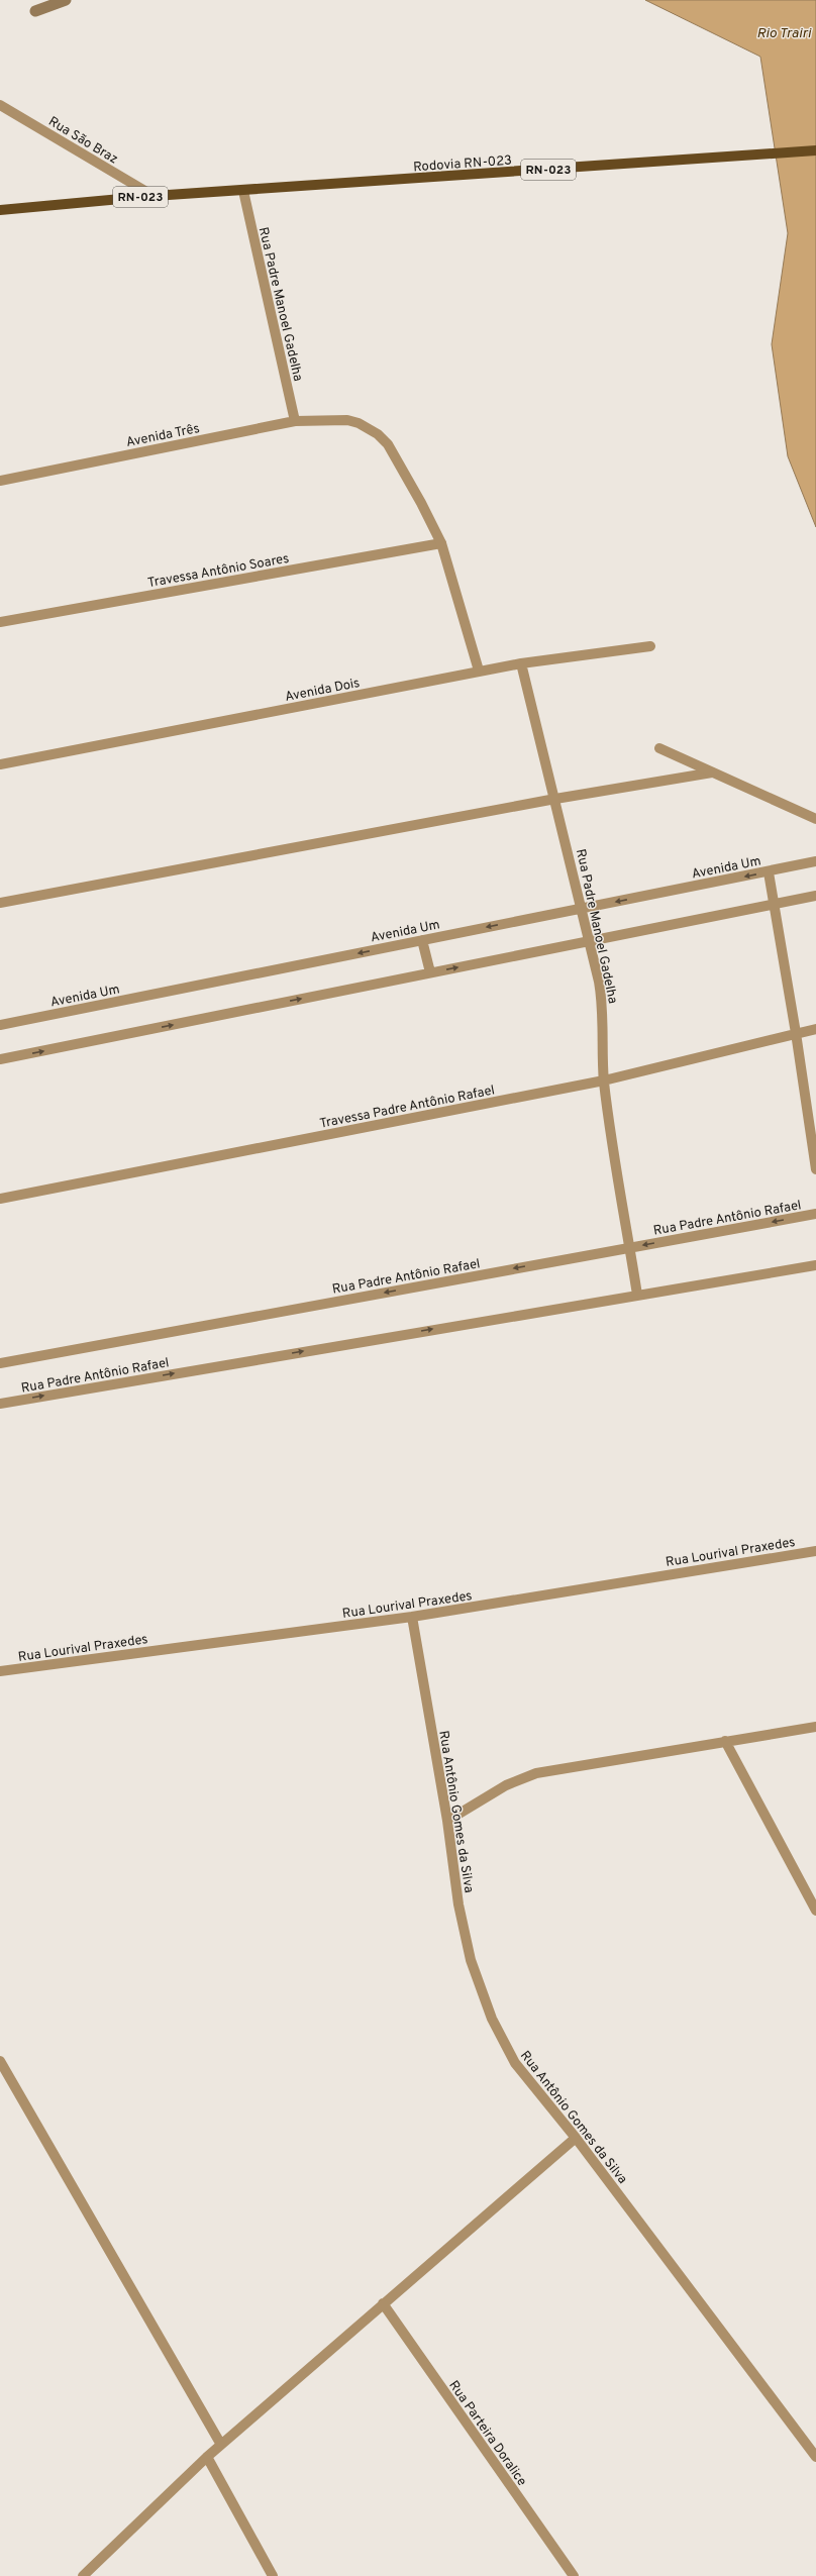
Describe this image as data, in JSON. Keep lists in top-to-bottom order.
{
  "streets": {
    "main road": ["Rodovia RN-023", "RN-023"],
    "street": [
      "Rua São Braz",
      "Rua Padre Manoel Gadelha",
      "Avenida Três",
      "Travessa Antônio Soares",
      "Avenida Dois",
      "Avenida Um",
      "Travessa Padre Antônio Rafael",
      "Rua Padre Antônio Rafael",
      "Rua Lourival Praxedes",
      "Rua Antônio Gomes da Silva",
      "Rua Parteira Doralice"
    ]
  },
  "crossings": [
    ["Rua São Braz", "RN-023"],
    ["Rodovia RN-023", "RN-023"],
    ["Rodovia RN-023", "Rua Padre Manoel Gadelha"],
    ["RN-023", "Rua Padre Manoel Gadelha"],
    ["Rua Padre Manoel Gadelha", "Avenida Três"],
    ["Rua Padre Manoel Gadelha", "Avenida Dois"],
    ["Rua Padre Manoel Gadelha", "Avenida Um"],
    ["Rua Padre Manoel Gadelha", "Travessa Padre Antônio Rafael"],
    ["Rua Padre Manoel Gadelha", "Rua Padre Antônio Rafael"],
    ["Avenida Três", "Travessa Antônio Soares"],
    ["Rua Lourival Praxedes", "Rua Antônio Gomes da Silva"]
  ],
  "water": ["Rio Trairi"]
}
